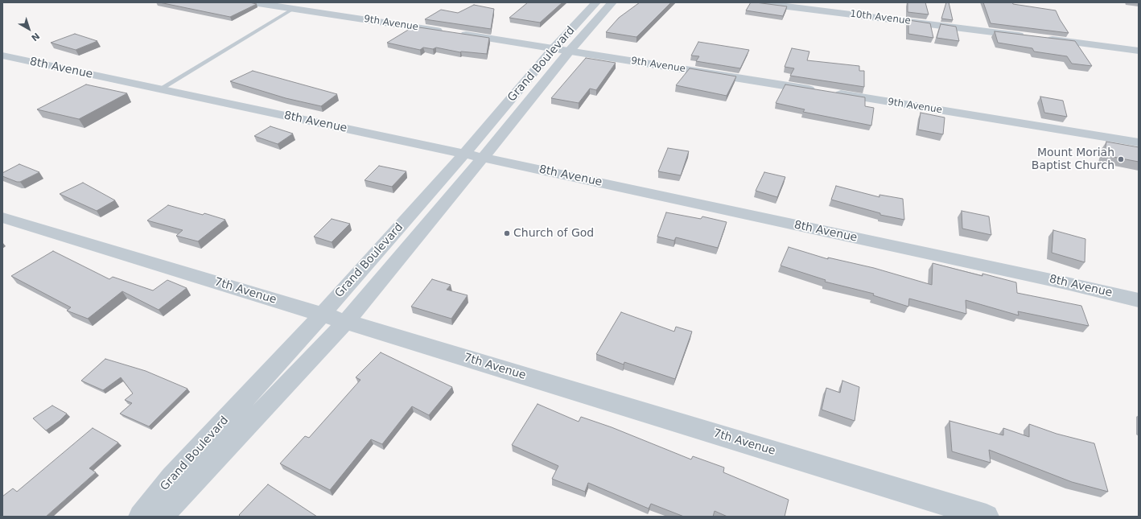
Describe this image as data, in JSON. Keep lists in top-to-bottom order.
{
  "streets": {
    "street": [
      "10th Avenue",
      "9th Avenue",
      "Grand Boulevard",
      "8th Avenue",
      "7th Avenue"
    ]
  },
  "crossings": [
    ["9th Avenue", "Grand Boulevard"],
    ["Grand Boulevard", "8th Avenue"],
    ["Grand Boulevard", "7th Avenue"]
  ],
  "places": ["Mount Moriah Baptist Church", "Church of God"],
  "north": "bottom right"
}
